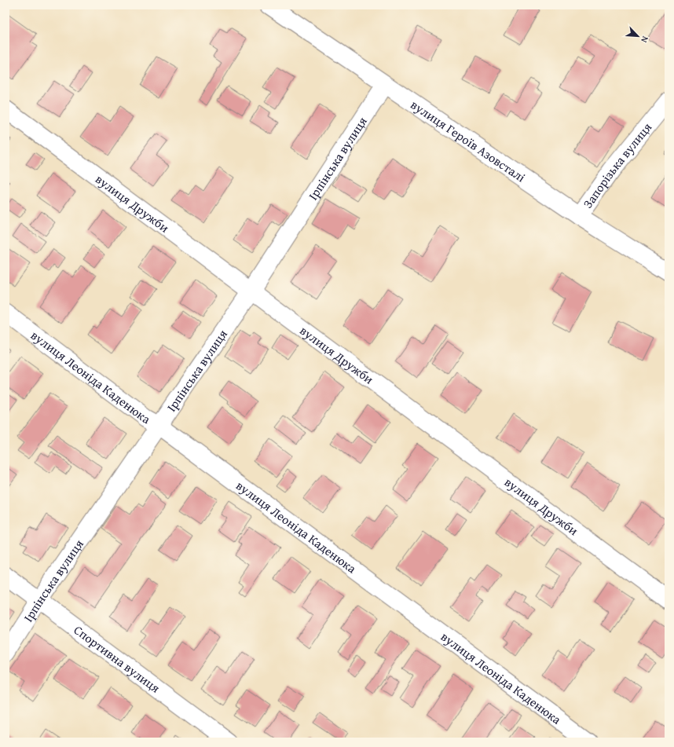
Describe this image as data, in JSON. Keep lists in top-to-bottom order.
{
  "streets": {
    "street": [
      "вулиця Героїв Азовсталі",
      "Ірпінська вулиця",
      "Запорізька вулиця",
      "вулиця Дружби",
      "вулиця Леоніда Каденюка",
      "Спортивна вулиця"
    ]
  },
  "crossings": [
    ["вулиця Героїв Азовсталі", "Ірпінська вулиця"],
    ["вулиця Героїв Азовсталі", "Запорізька вулиця"],
    ["Ірпінська вулиця", "вулиця Дружби"],
    ["Ірпінська вулиця", "вулиця Леоніда Каденюка"],
    ["Ірпінська вулиця", "Спортивна вулиця"]
  ],
  "north": "bottom right"
}
